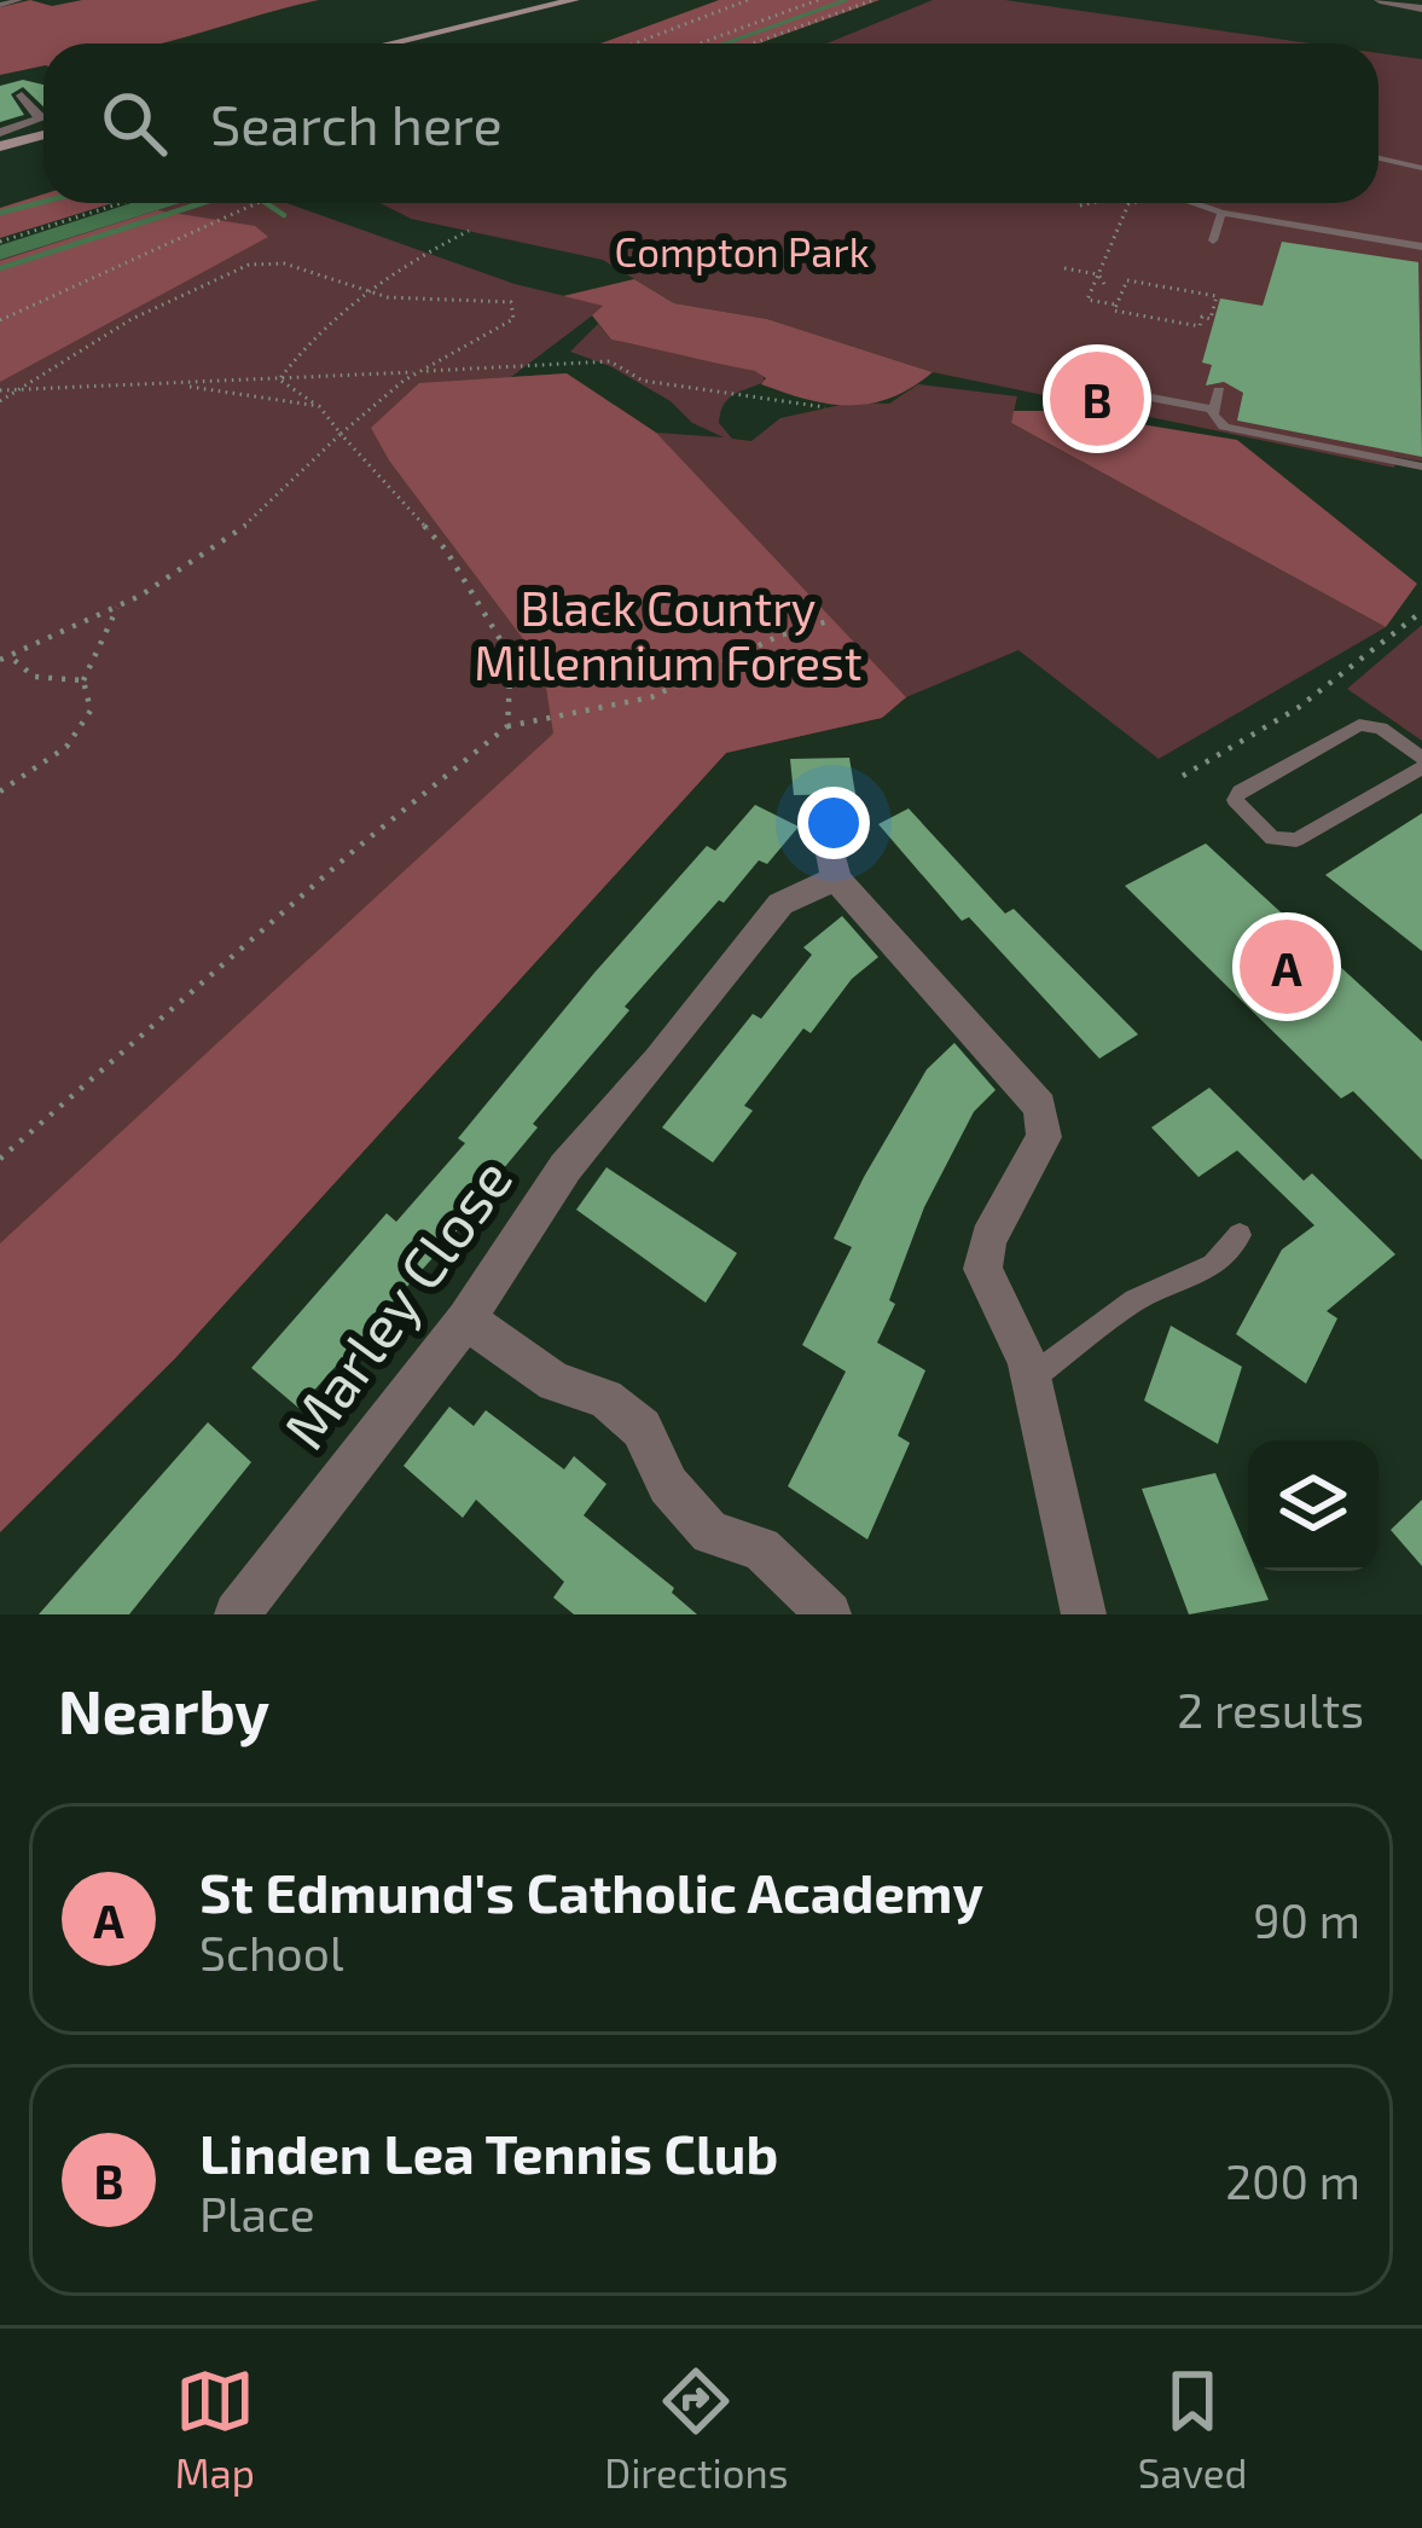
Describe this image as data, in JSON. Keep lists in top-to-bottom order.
{
  "streets": {
    "street": ["Marley Close"]
  },
  "parks": ["Compton Park", "Black Country Millennium Forest"],
  "page": {
    "search": "Search here",
    "pins": ["B", "A"],
    "heading": ["Nearby", "2 results"],
    "list": [
      {
        "mark": "A",
        "name": "St Edmund's Catholic Academy",
        "note": "School",
        "value": "90 m"
      },
      {
        "mark": "B",
        "name": "Linden Lea Tennis Club",
        "note": "Place",
        "value": "200 m"
      }
    ],
    "nav": ["Map", "Directions", "Saved"]
  }
}
